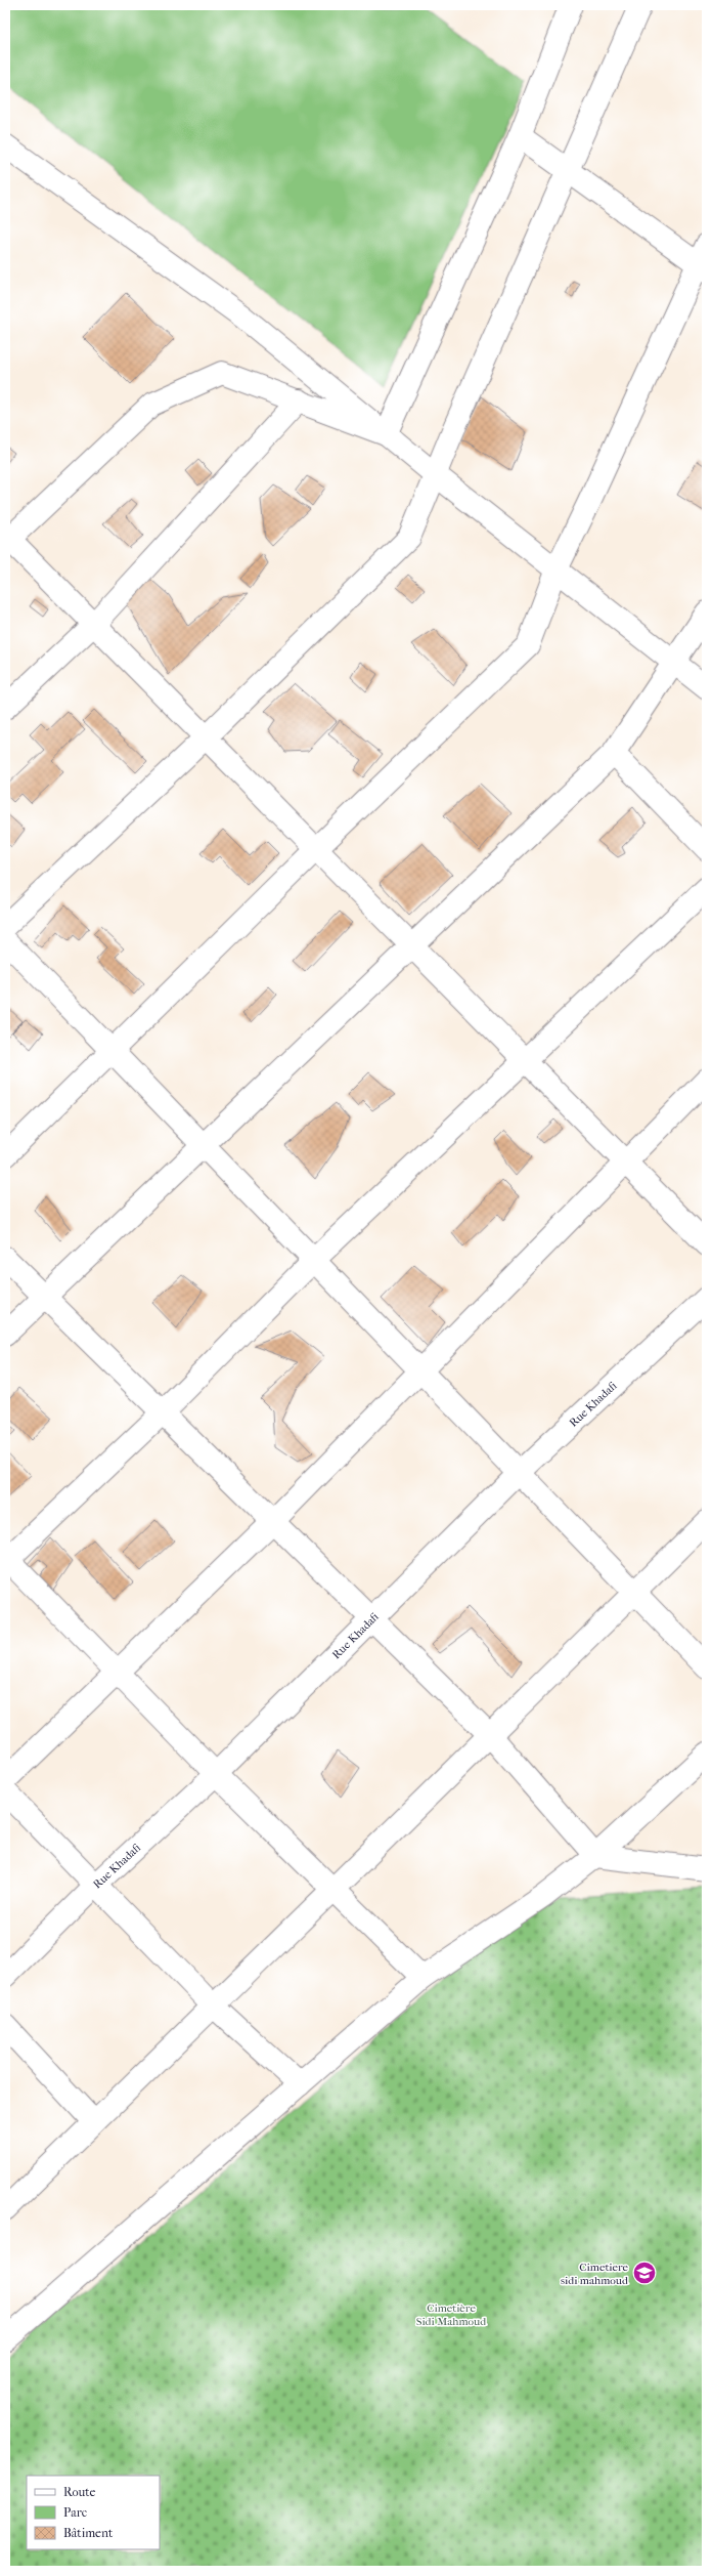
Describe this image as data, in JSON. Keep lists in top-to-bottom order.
{
  "streets": {
    "street": ["Rue Khadafi"]
  },
  "parks": ["Cimetière Sidi Mahmoud"],
  "places": {
    "school or university": ["Cimetiere sidi mahmoud"]
  },
  "legend": ["Route", "Parc", "Bâtiment"]
}
